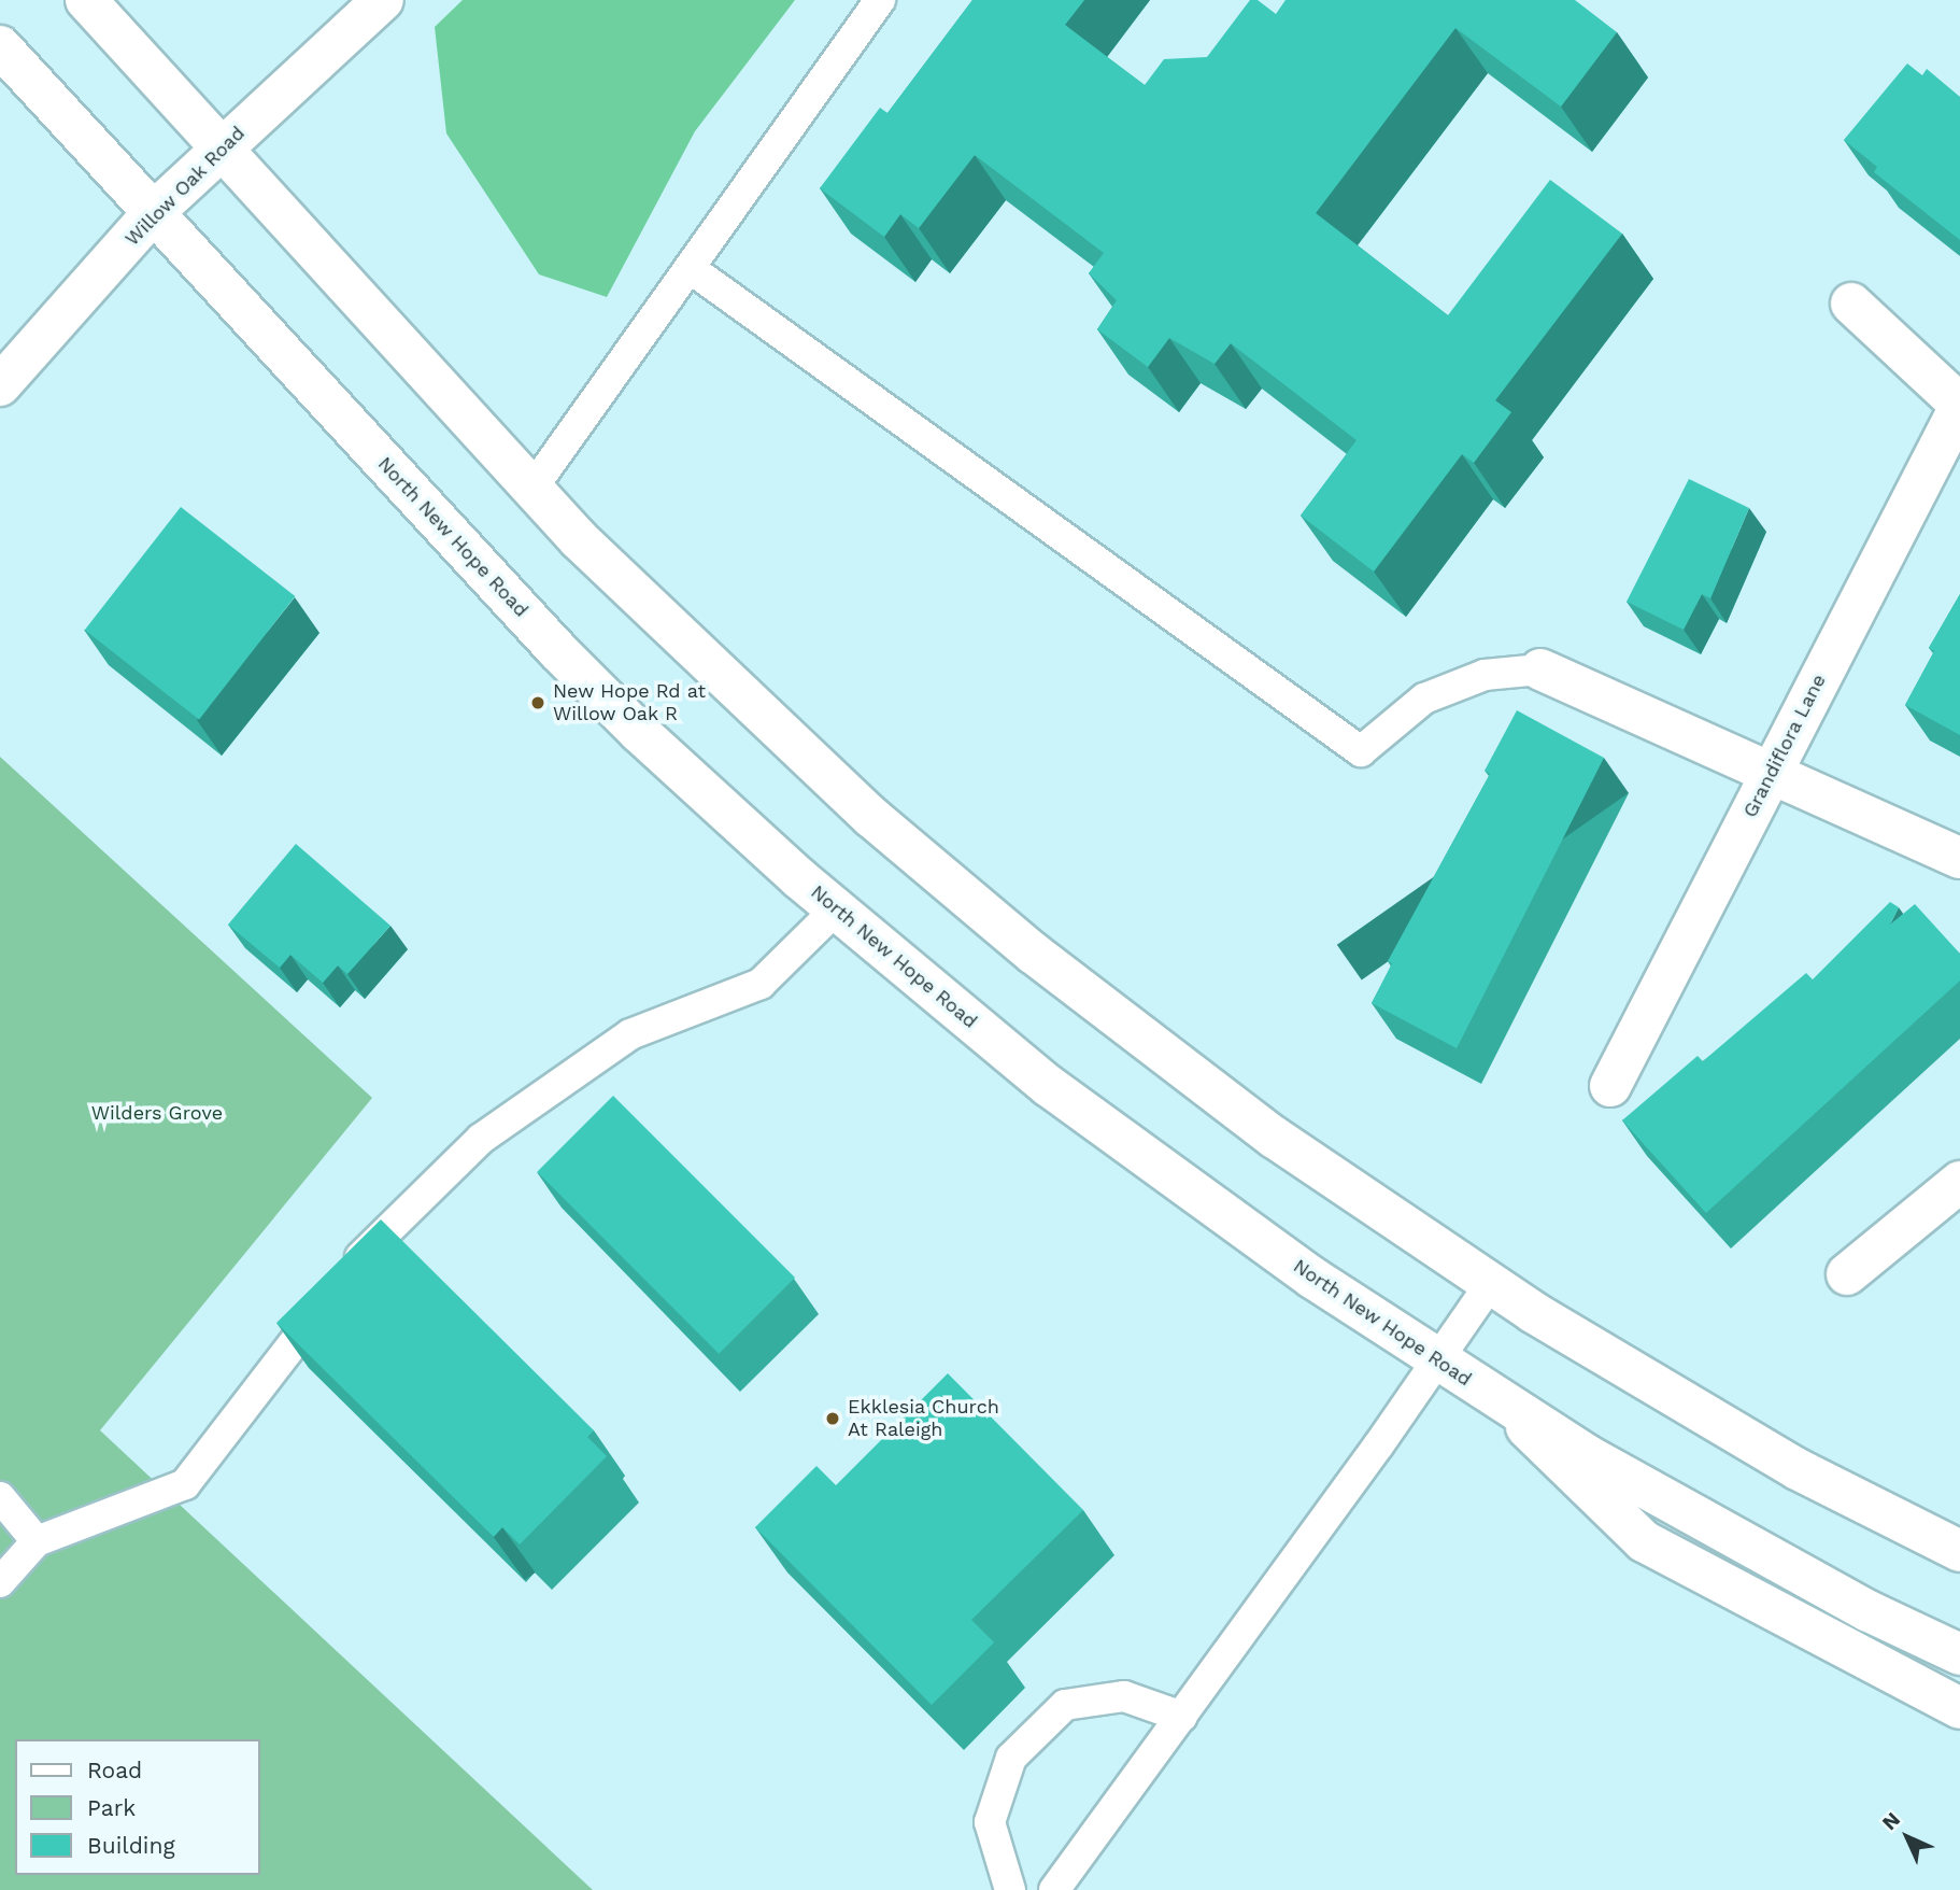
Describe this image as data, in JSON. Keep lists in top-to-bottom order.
{
  "streets": {
    "main road": ["Willow Oak Road", "North New Hope Road", "Grandiflora Lane"]
  },
  "crossings": [
    ["Willow Oak Road", "North New Hope Road"]
  ],
  "parks": ["Wilders Grove"],
  "places": ["New Hope Rd at Willow Oak R", "Ekklesia Church At Raleigh"],
  "legend": ["Road", "Park", "Building"],
  "north": "top left"
}
